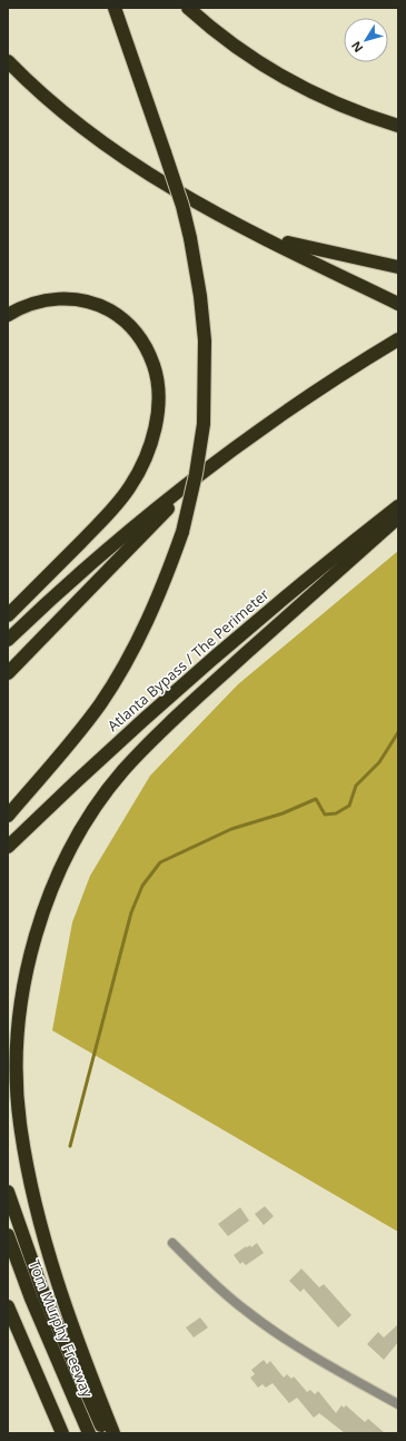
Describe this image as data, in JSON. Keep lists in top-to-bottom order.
{
  "streets": {
    "highway": ["Atlanta Bypass / The Perimeter", "Tom Murphy Freeway"]
  },
  "north": "bottom left"
}
